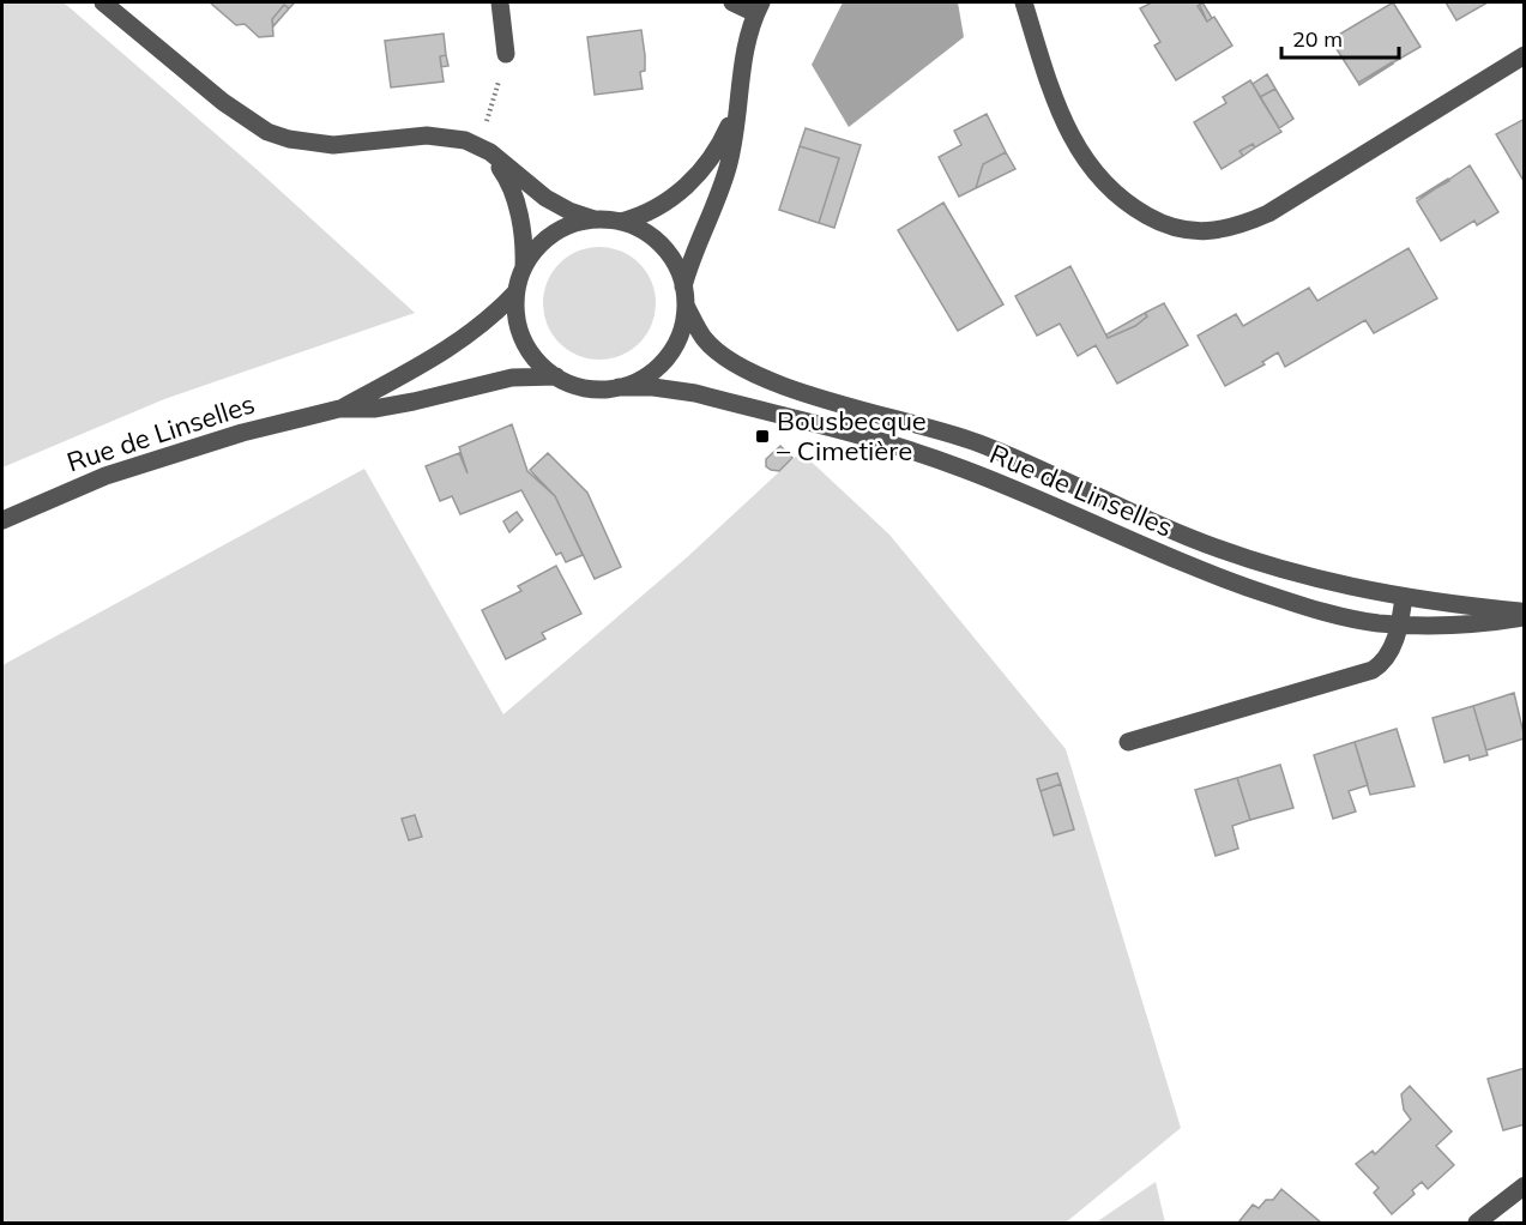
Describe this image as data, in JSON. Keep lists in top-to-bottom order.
{
  "streets": {
    "street": ["Rue de Linselles"]
  },
  "places": {
    "transit": ["Bousbecque – Cimetière"]
  },
  "scale_bar": "20 m"
}
